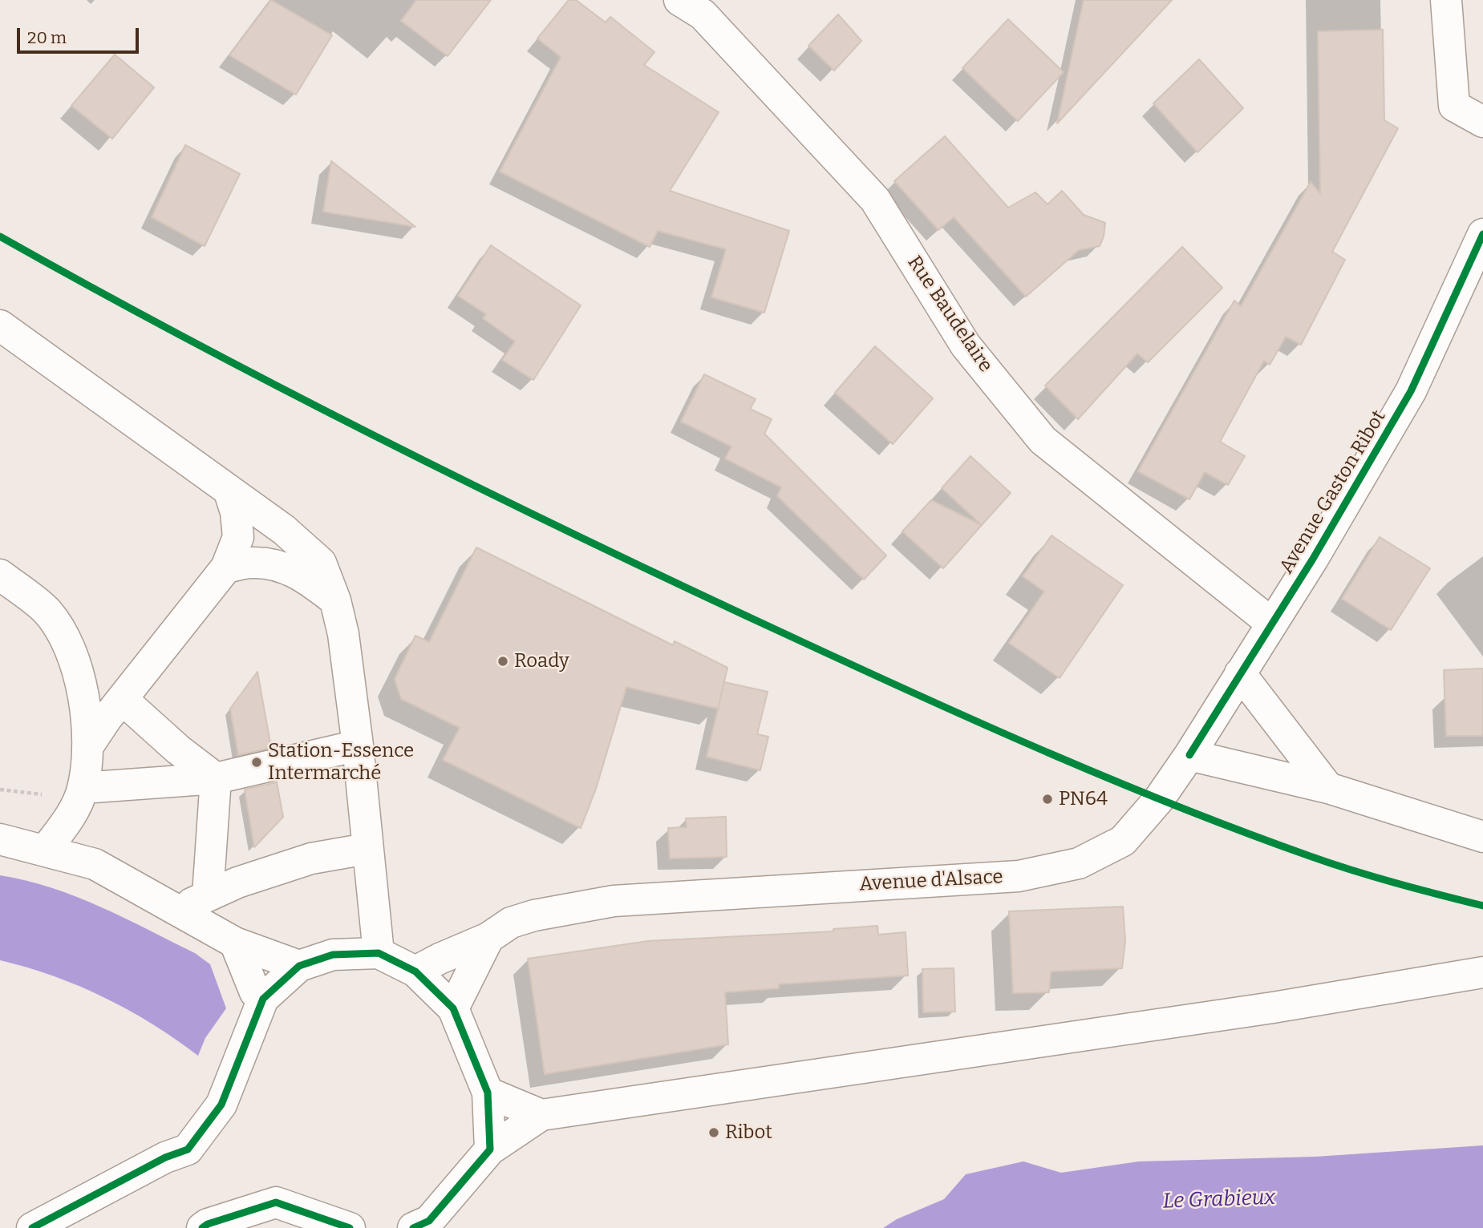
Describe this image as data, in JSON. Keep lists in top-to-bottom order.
{
  "streets": {
    "street": ["Rue Baudelaire", "Avenue Gaston Ribot", "Avenue d'Alsace"]
  },
  "crossings": [
    ["Rue Baudelaire", "Avenue Gaston Ribot"],
    ["Avenue Gaston Ribot", "Avenue d'Alsace"]
  ],
  "water": ["Le Grabieux"],
  "places": [
    "Roady",
    "Station-Essence Intermarché",
    "PN64",
    "Ribot"
  ],
  "scale_bar": "20 m"
}
